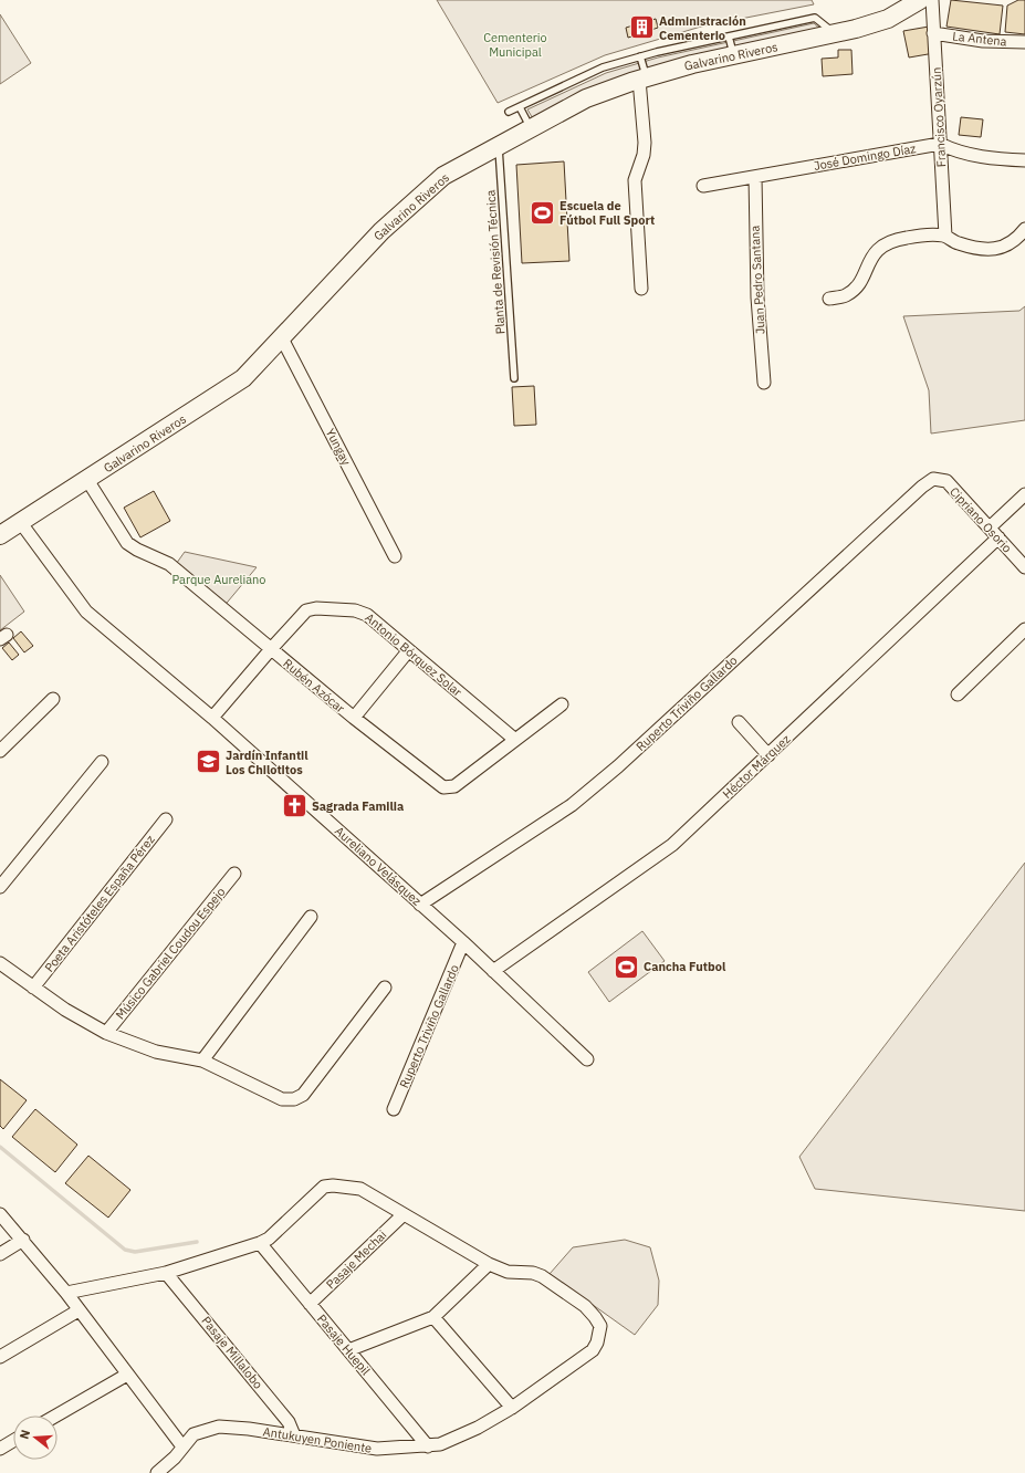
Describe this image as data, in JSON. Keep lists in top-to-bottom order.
{
  "streets": {
    "street": [
      "La Antena",
      "Galvarino Riveros",
      "Francisco Oyarzún",
      "José Domingo Díaz",
      "Juan Pedro Santana",
      "Yungay",
      "Cipriano Osorio",
      "Antonio Bórquez Solar",
      "Rubén Azócar",
      "Ruperto Triviño Gallardo",
      "Héctor Márquez",
      "Aureliano Velásquez",
      "Poeta Aristóteles España Pérez",
      "Músico Gabriel Coudou Espejo",
      "Pasaje Mechai",
      "Pasaje Huepil",
      "Pasaje Millalobo",
      "Antukuyen Poniente"
    ],
    "lane": ["Planta de Revisión Técnica"]
  },
  "crossings": [
    ["La Antena", "Francisco Oyarzún"],
    ["Galvarino Riveros", "Planta de Revisión Técnica"],
    ["Galvarino Riveros", "Yungay"],
    ["Galvarino Riveros", "Rubén Azócar"],
    ["Galvarino Riveros", "Aureliano Velásquez"],
    ["Francisco Oyarzún", "José Domingo Díaz"],
    ["José Domingo Díaz", "Juan Pedro Santana"],
    ["Cipriano Osorio", "Ruperto Triviño Gallardo"],
    ["Cipriano Osorio", "Héctor Márquez"],
    ["Antonio Bórquez Solar", "Rubén Azócar"],
    ["Antonio Bórquez Solar", "Aureliano Velásquez"],
    ["Ruperto Triviño Gallardo", "Aureliano Velásquez"],
    ["Héctor Márquez", "Aureliano Velásquez"],
    ["Pasaje Mechai", "Pasaje Huepil"],
    ["Pasaje Huepil", "Antukuyen Poniente"],
    ["Pasaje Millalobo", "Antukuyen Poniente"]
  ],
  "parks": ["Cementerio Municipal", "Parque Aureliano"],
  "places": {
    "building": ["Administración Cementerio"],
    "sports": ["Escuela de Fútbol Full Sport", "Cancha Futbol"],
    "school or university": ["Jardín Infantil Los Chilotitos"],
    "church": ["Sagrada Familia"]
  },
  "north": "left"
}
